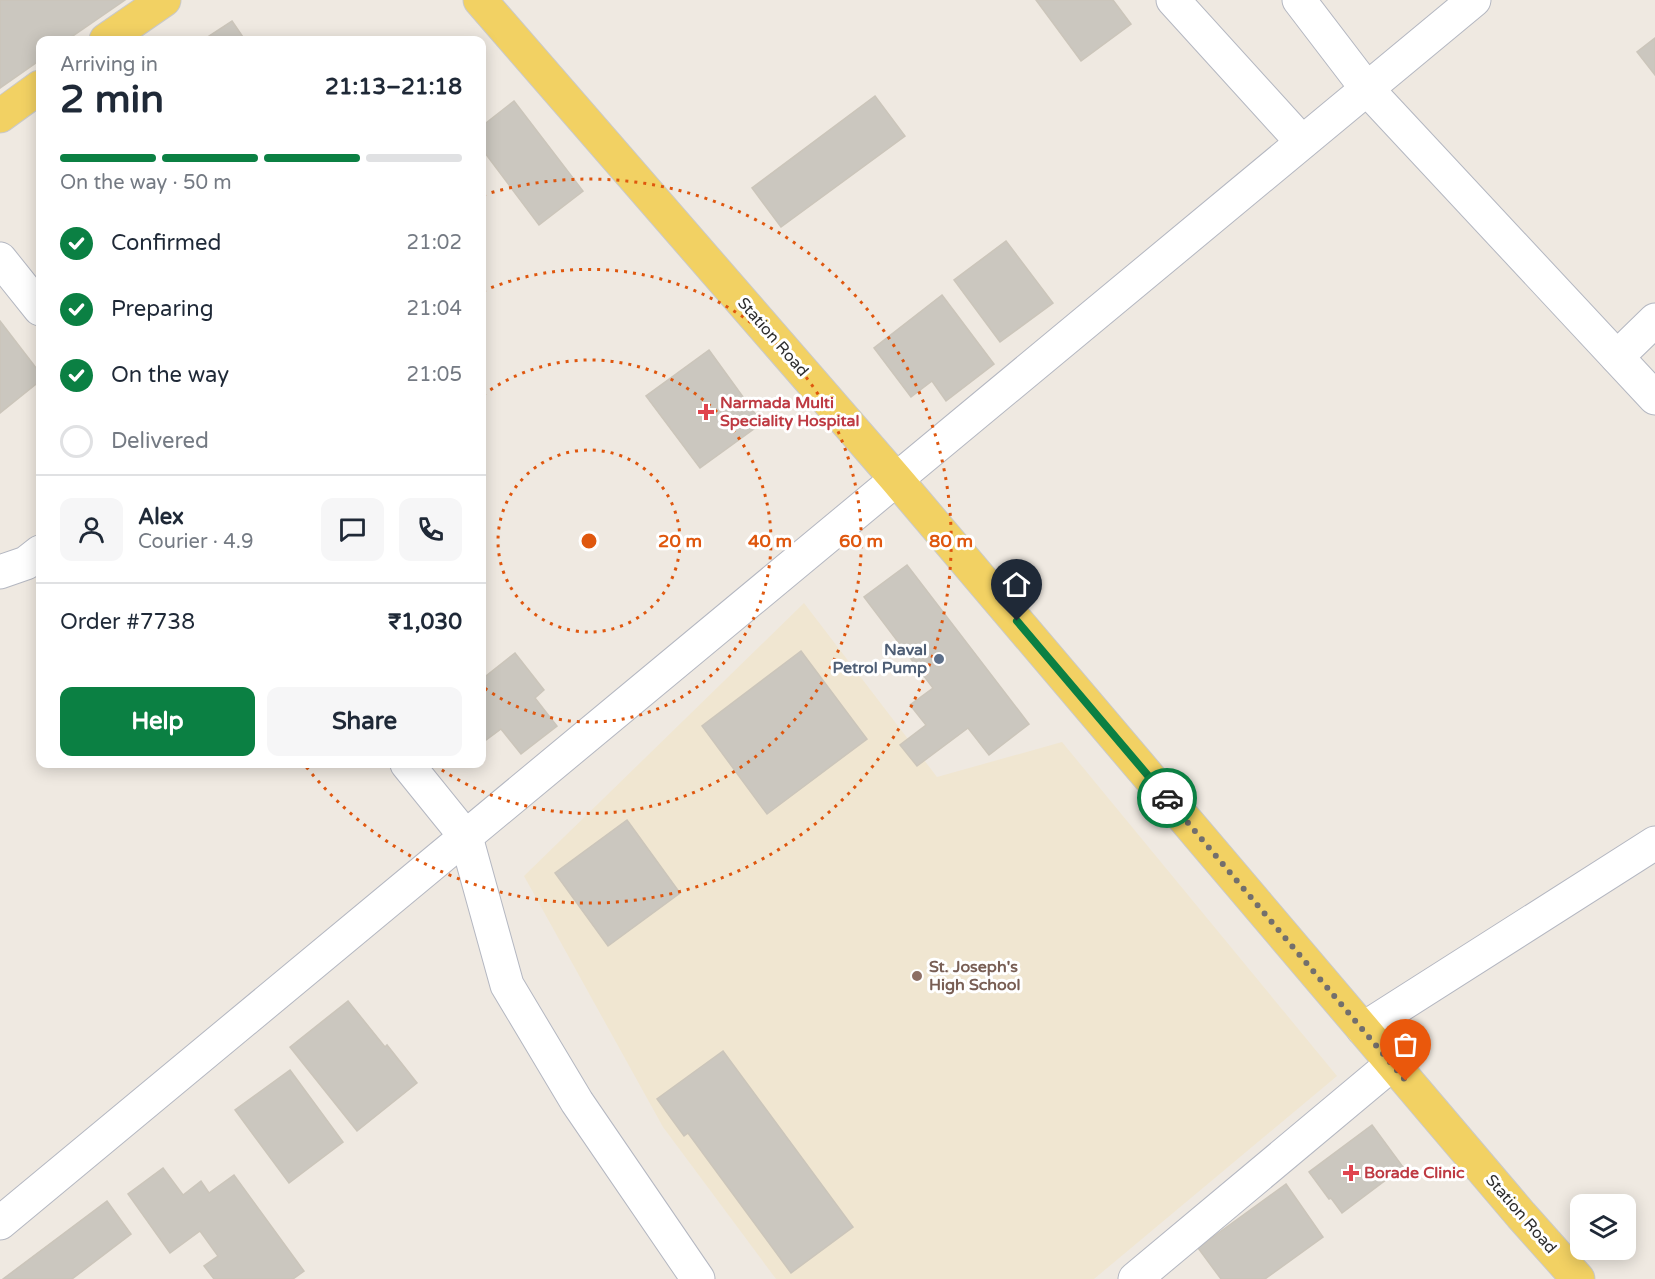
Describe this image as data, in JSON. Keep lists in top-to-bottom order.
{
  "streets": {
    "main road": ["Station Road"]
  },
  "places": {
    "health": ["Narmada Multi Speciality Hospital", "Borade Clinic"],
    "other": ["Naval Petrol Pump", "St. Joseph's High School"]
  },
  "page": {
    "heading": ["2 min", "Arriving in", "21:13–21:18"],
    "panel": [
      "Alex",
      "Courier · 4.9",
      "Order #7738",
      "₹1,030"
    ],
    "bar": "On the way · 50 m",
    "list": [
      ["Confirmed", "21:02"],
      ["Preparing", "21:04"],
      ["On the way", "21:05"],
      "Delivered"
    ],
    "buttons": ["Help", "Share"]
  },
  "rings": [
    "20 m",
    "40 m",
    "60 m",
    "80 m"
  ]
}
